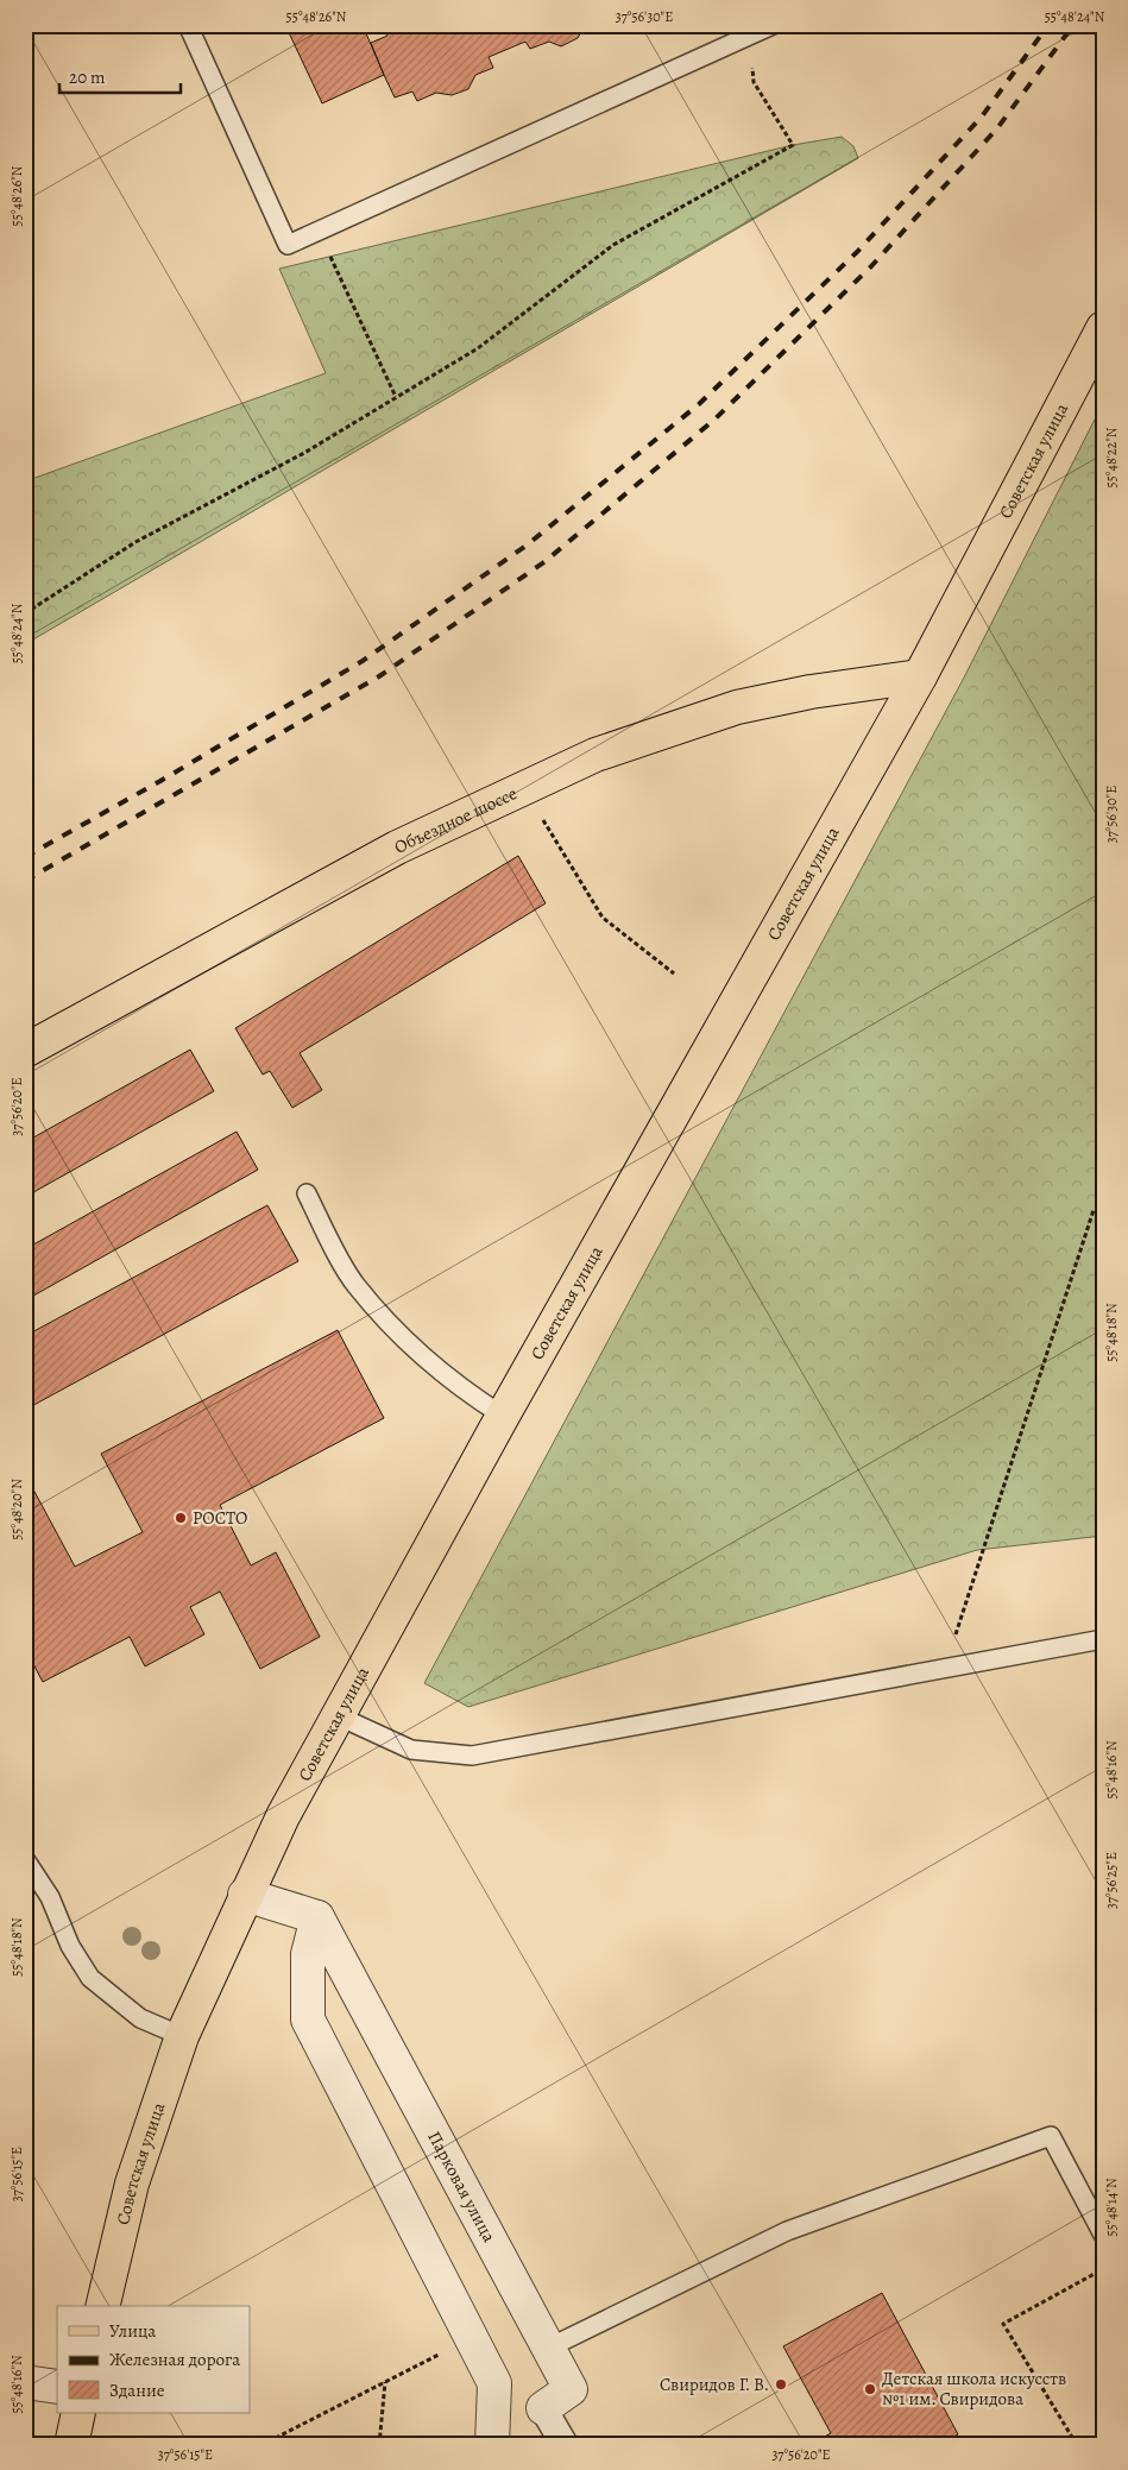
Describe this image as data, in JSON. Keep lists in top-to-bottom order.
{
  "streets": {
    "main road": ["Советская улица", "Объездное шоссе"],
    "street": ["Парковая улица"]
  },
  "crossings": [
    ["Советская улица", "Объездное шоссе"]
  ],
  "places": ["РОСТО", "Свиридов Г. В.", "Детская школа искусств №1 им. Свиридова"],
  "legend": ["Улица", "Железная дорога", "Здание"],
  "scale_bar": "20 m",
  "coordinates": [
    "55°48'26\"N",
    "37°56'30\"E",
    "55°48'24\"N",
    "55°48'22\"N",
    "37°56'20\"E",
    "55°48'18\"N",
    "55°48'20\"N",
    "55°48'16\"N",
    "37°56'25\"E",
    "37°56'15\"E",
    "55°48'14\"N"
  ]
}
